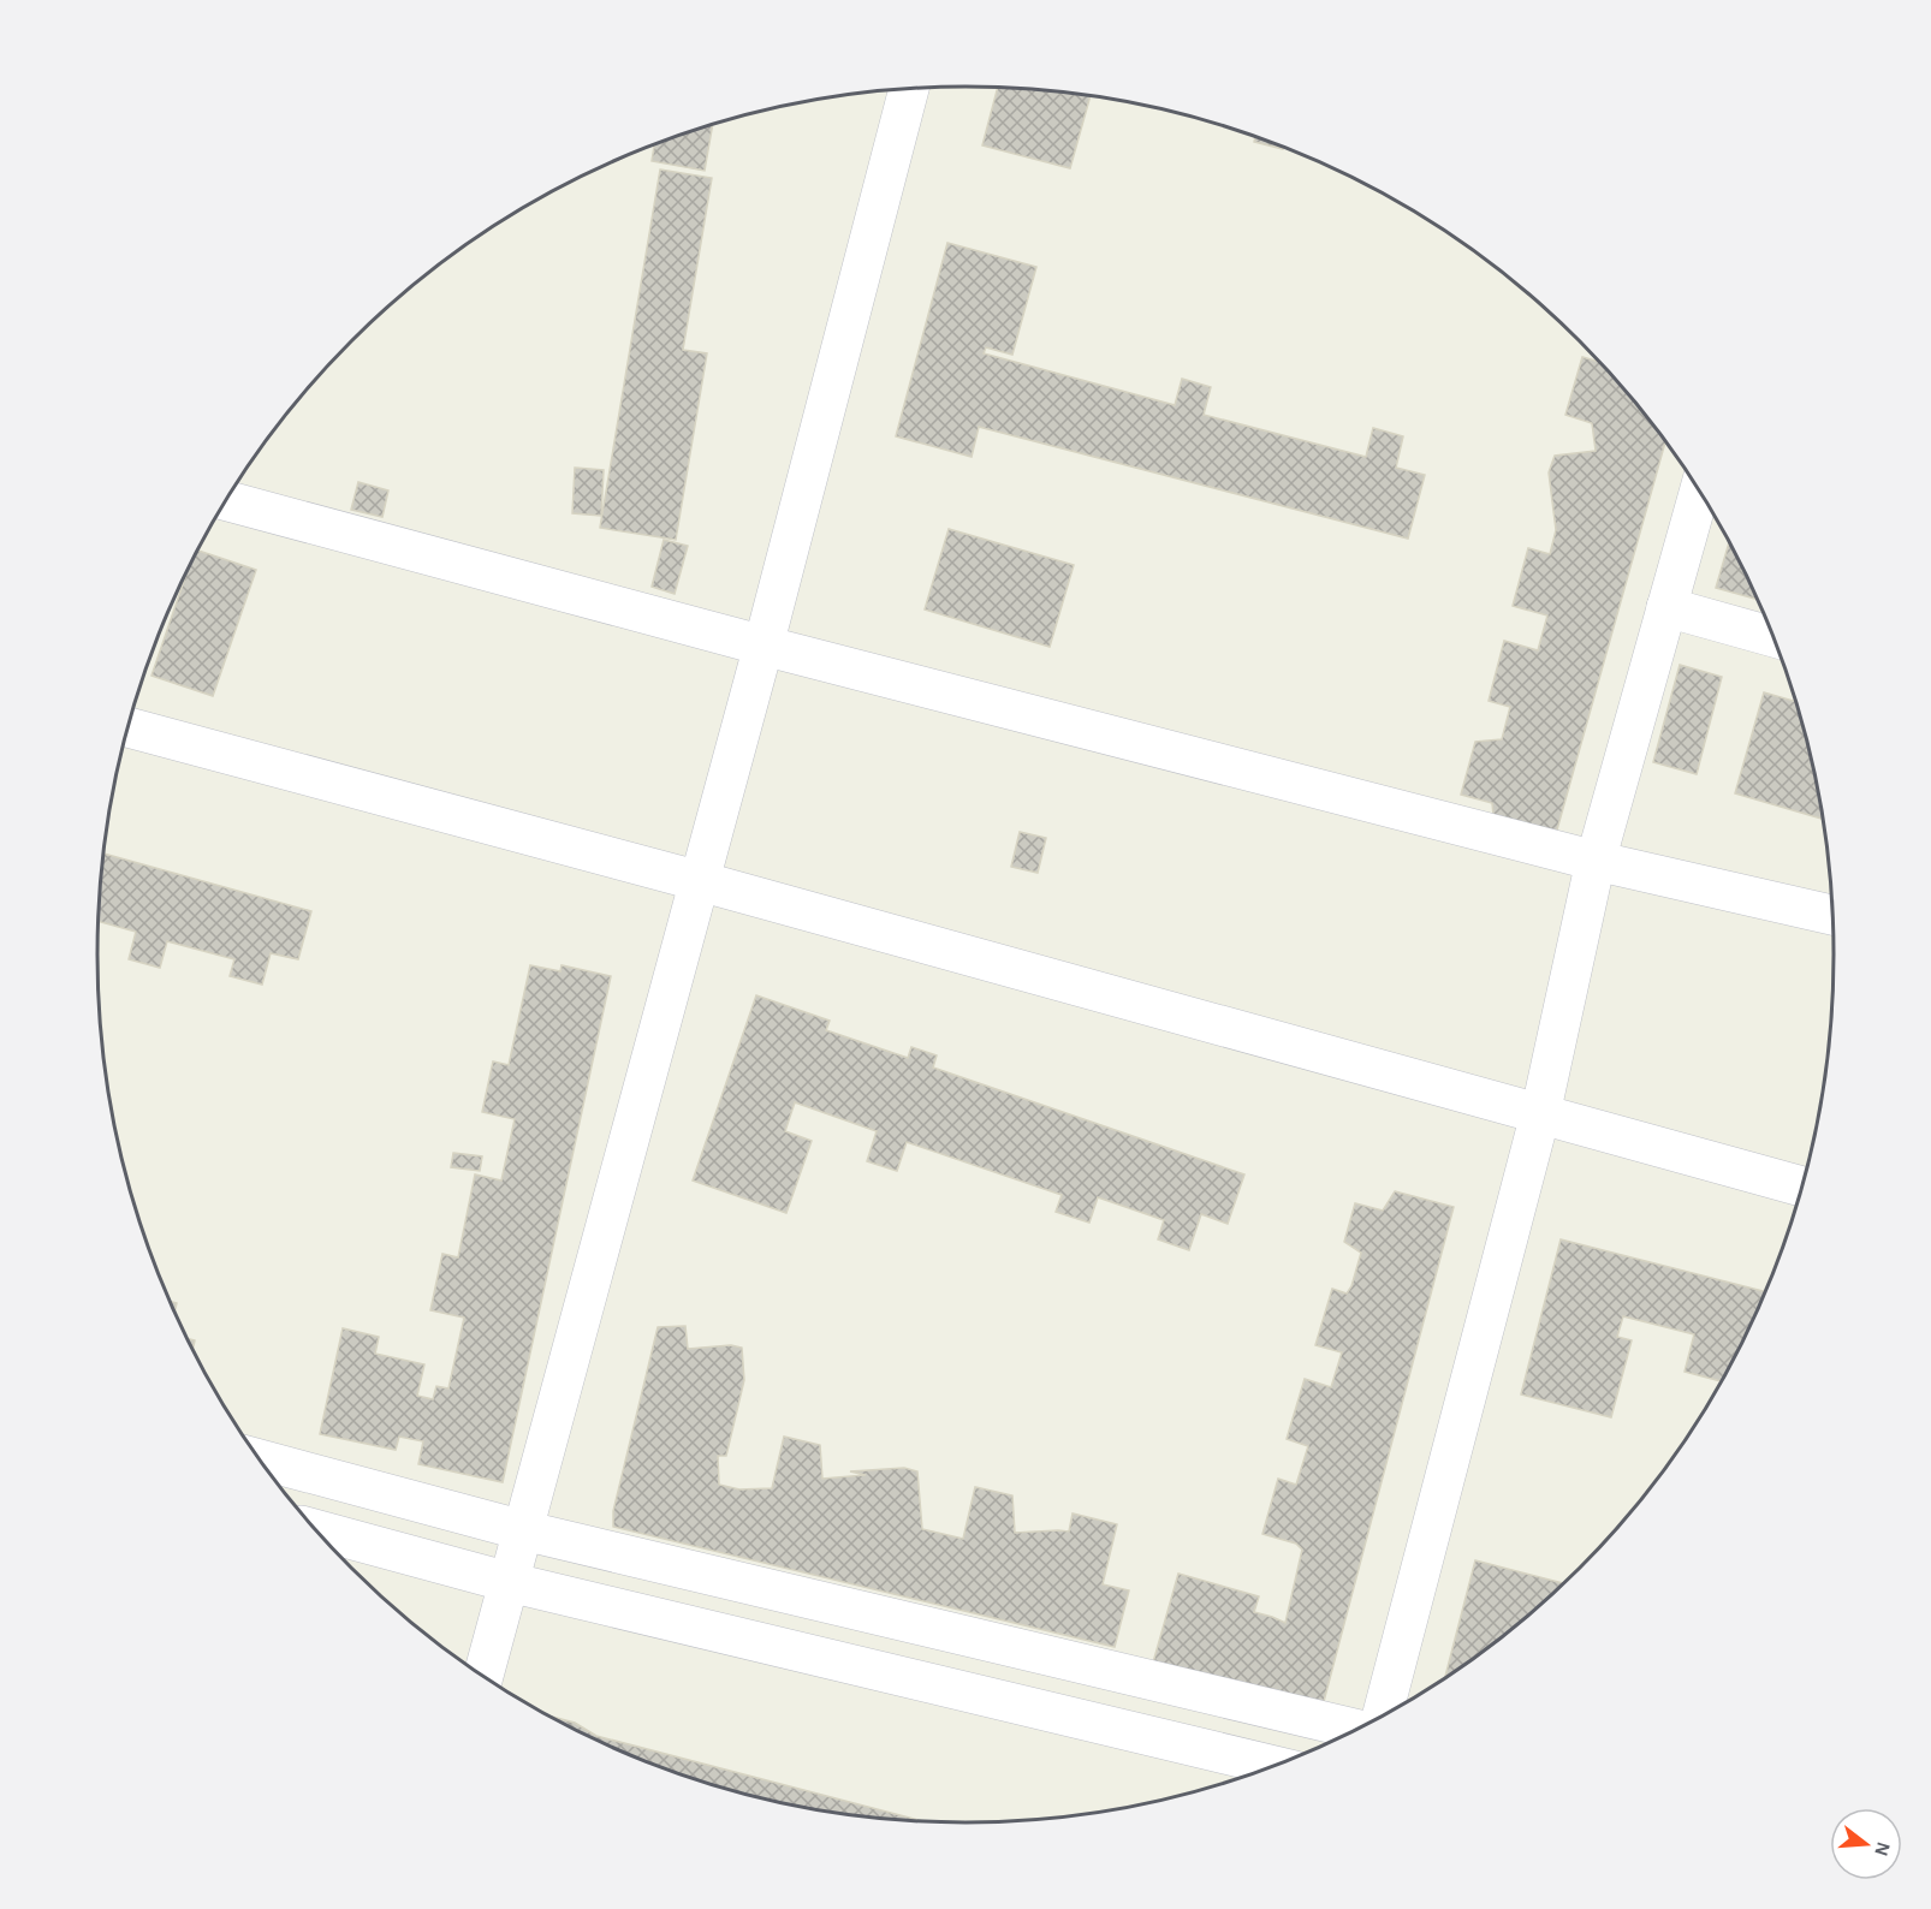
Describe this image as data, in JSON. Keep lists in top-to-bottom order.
{
  "north": "right"
}
